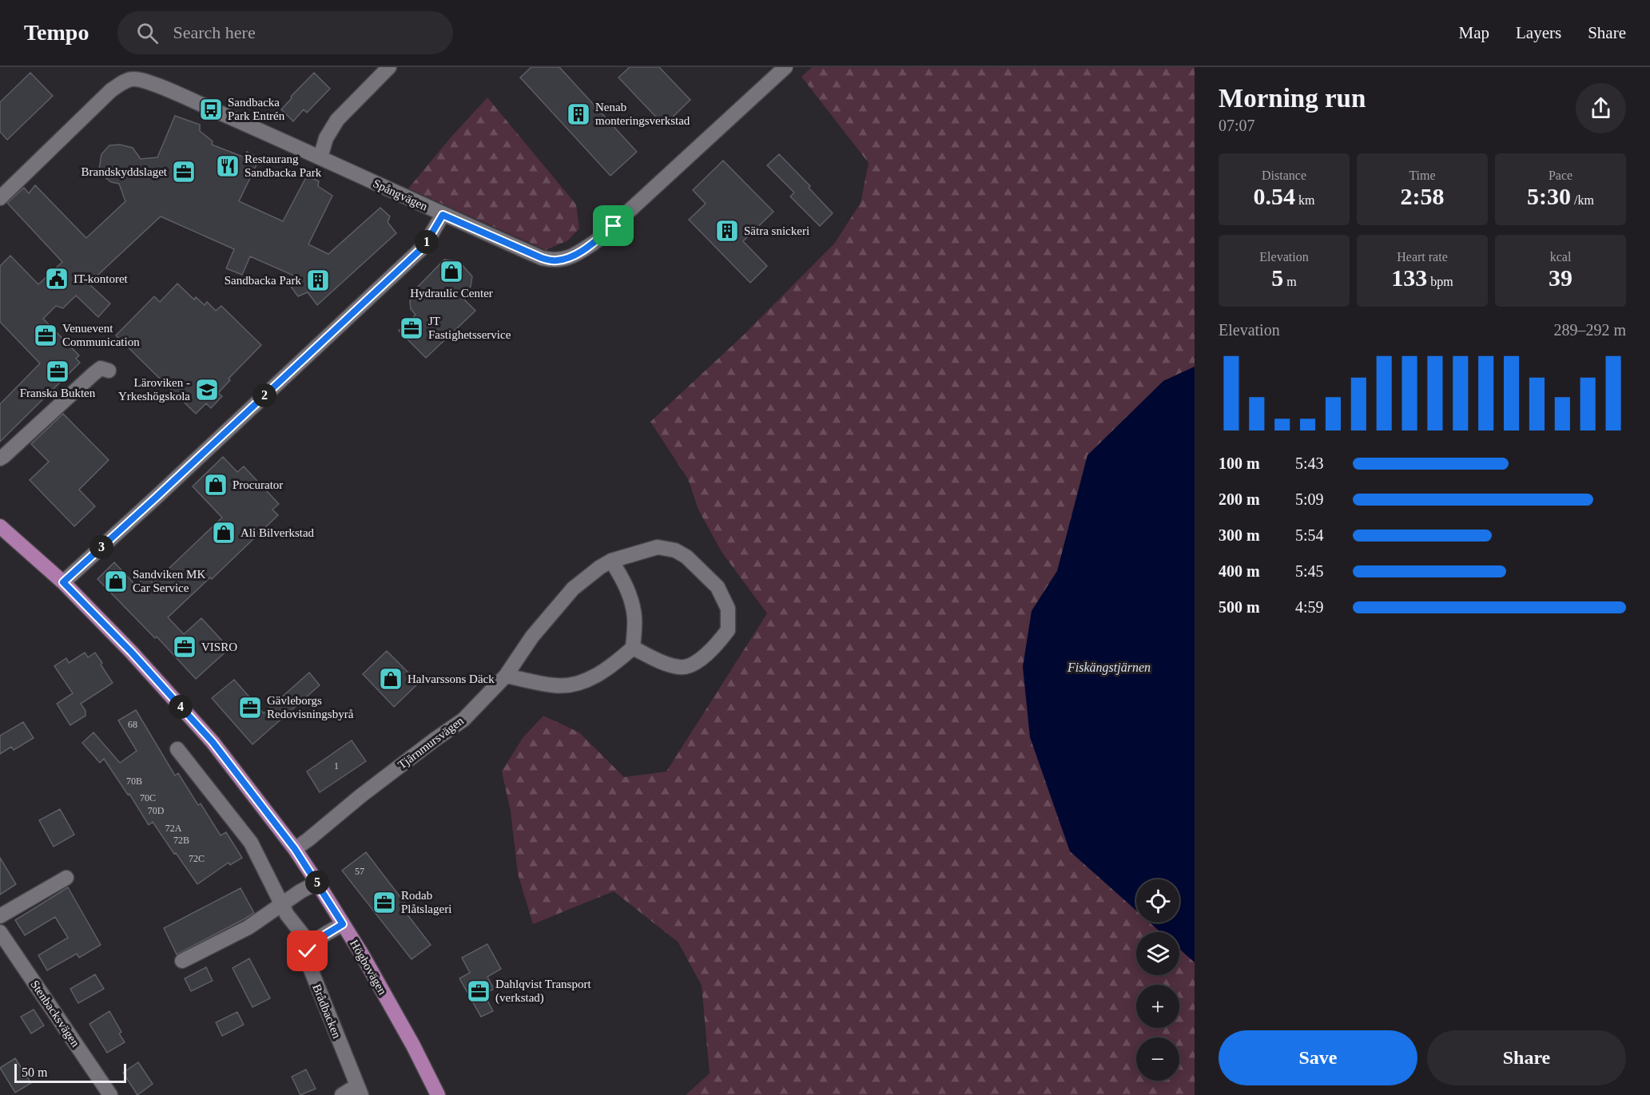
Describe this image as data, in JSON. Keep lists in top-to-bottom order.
{
  "streets": {
    "main road": ["Högbovägen"],
    "street": [
      "Spångvägen",
      "Tjärnmursvägen",
      "Brådbacken",
      "Stenbacksvägen"
    ]
  },
  "crossings": [
    ["Tjärnmursvägen", "Högbovägen"]
  ],
  "water": ["Fiskängstjärnen"],
  "places": {
    "bus stop": ["Sandbacka Park Entrén"],
    "building": ["Nenab monteringsverkstad", "Sätra snickeri", "Sandbacka Park"],
    "restaurant": ["Restaurang Sandbacka Park"],
    "office": [
      "Brandskyddslaget",
      "JT Fastighetsservice",
      "Venuevent Communication",
      "Franska Bukten",
      "VISRO",
      "Gävleborgs Redovisningsbyrå",
      "Rodab Plåtslageri",
      "Dahlqvist Transport (verkstad)"
    ],
    "shop": [
      "Hydraulic Center",
      "Procurator",
      "Ali Bilverkstad",
      "Sandviken MK Car Service",
      "Halvarssons Däck"
    ],
    "public building": ["IT-kontoret"],
    "school or university": ["Läroviken - Yrkeshögskola"]
  },
  "house_numbers": [
    "68",
    "1",
    "70B",
    "70C",
    "70D",
    "72A",
    "72B",
    "72C",
    "57"
  ],
  "scale_bar": "50 m",
  "page": {
    "header": "Tempo",
    "search": "Search here",
    "nav": ["Map", "Layers", "Share"],
    "heading": ["Morning run", "07:07"],
    "stats": [
      ["Distance", "0.54 km"],
      ["Time", "2:58"],
      ["Pace", "5:30 /km"],
      ["Elevation", "5 m"],
      ["Heart rate", "133 bpm"],
      ["kcal", "39"]
    ],
    "pins": [
      "1",
      "2",
      "3",
      "4",
      "5"
    ],
    "chart": ["Elevation", "289–292 m"],
    "list": [
      {
        "name": "100 m",
        "note": "5:43"
      },
      {
        "name": "200 m",
        "note": "5:09"
      },
      {
        "name": "300 m",
        "note": "5:54"
      },
      {
        "name": "400 m",
        "note": "5:45"
      },
      {
        "name": "500 m",
        "note": "4:59"
      }
    ],
    "map_buttons": ["+", "−"],
    "buttons": ["Save", "Share"],
    "scale": "50 m"
  }
}
